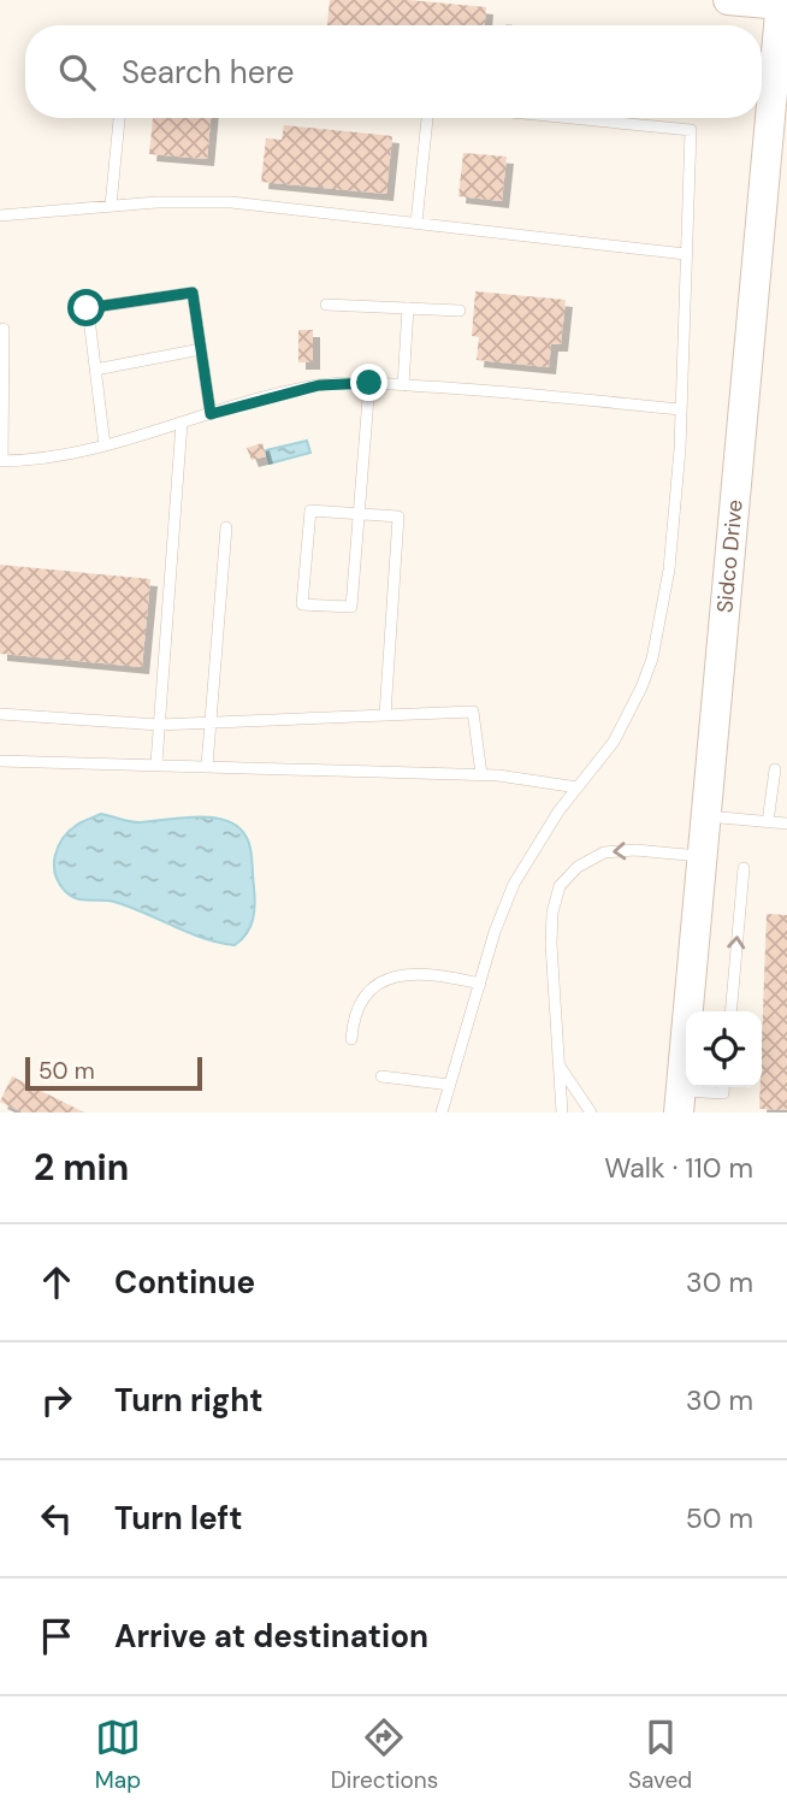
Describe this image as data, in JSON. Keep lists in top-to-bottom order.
{
  "streets": {
    "street": ["Sidco Drive"]
  },
  "scale_bar": "50 m",
  "page": {
    "search": "Search here",
    "scale": "50 m",
    "heading": ["2 min", "Walk · 110 m"],
    "list": [
      ["Continue", "30 m"],
      ["Turn right", "30 m"],
      ["Turn left", "50 m"],
      "Arrive at destination"
    ],
    "nav": ["Map", "Directions", "Saved"]
  }
}
